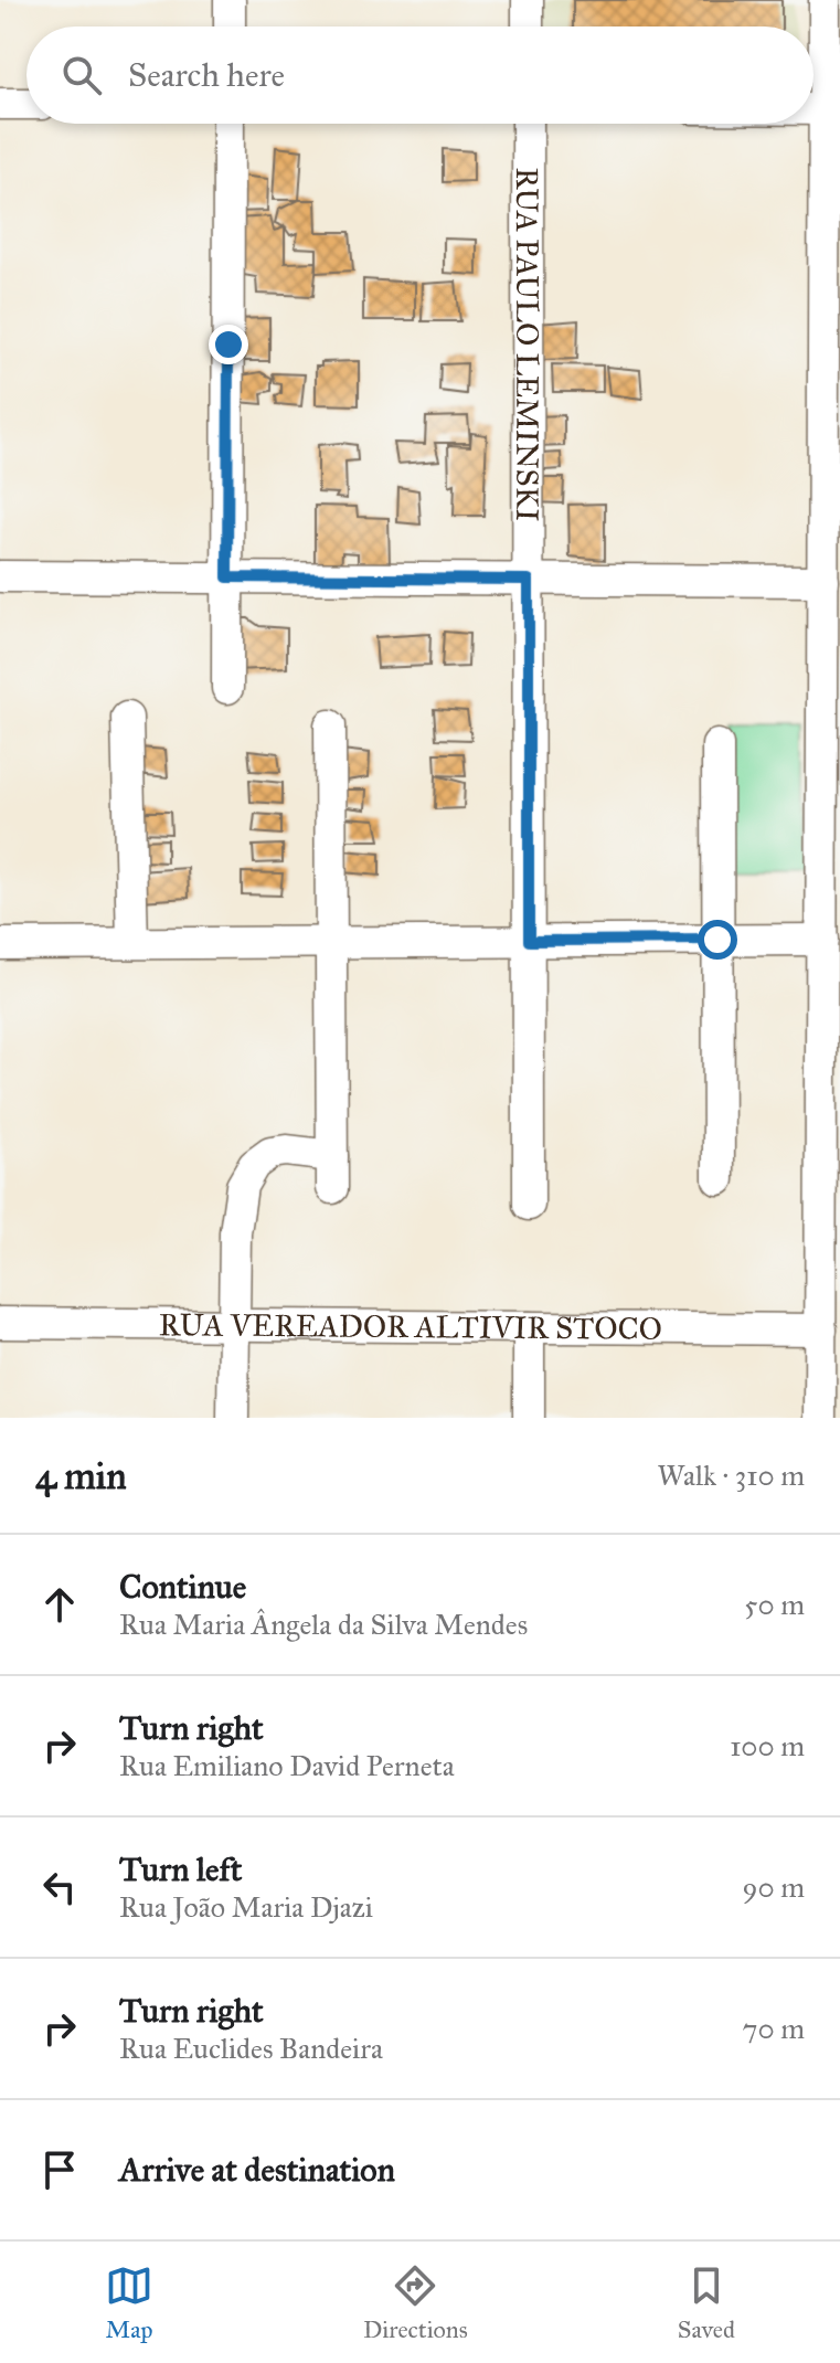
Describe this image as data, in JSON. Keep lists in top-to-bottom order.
{
  "streets": {
    "street": ["RUA PAULO LEMINSKI", "RUA VEREADOR ALTIVIR STOCO"]
  },
  "page": {
    "search": "Search here",
    "heading": ["4 min", "Walk · 310 m"],
    "list": [
      ["Continue", "Rua Maria Ângela da Silva Mendes", "50 m"],
      ["Turn right", "Rua Emiliano David Perneta", "100 m"],
      ["Turn left", "Rua João Maria Djazi", "90 m"],
      ["Turn right", "Rua Euclides Bandeira", "70 m"],
      "Arrive at destination"
    ],
    "nav": ["Map", "Directions", "Saved"]
  }
}
